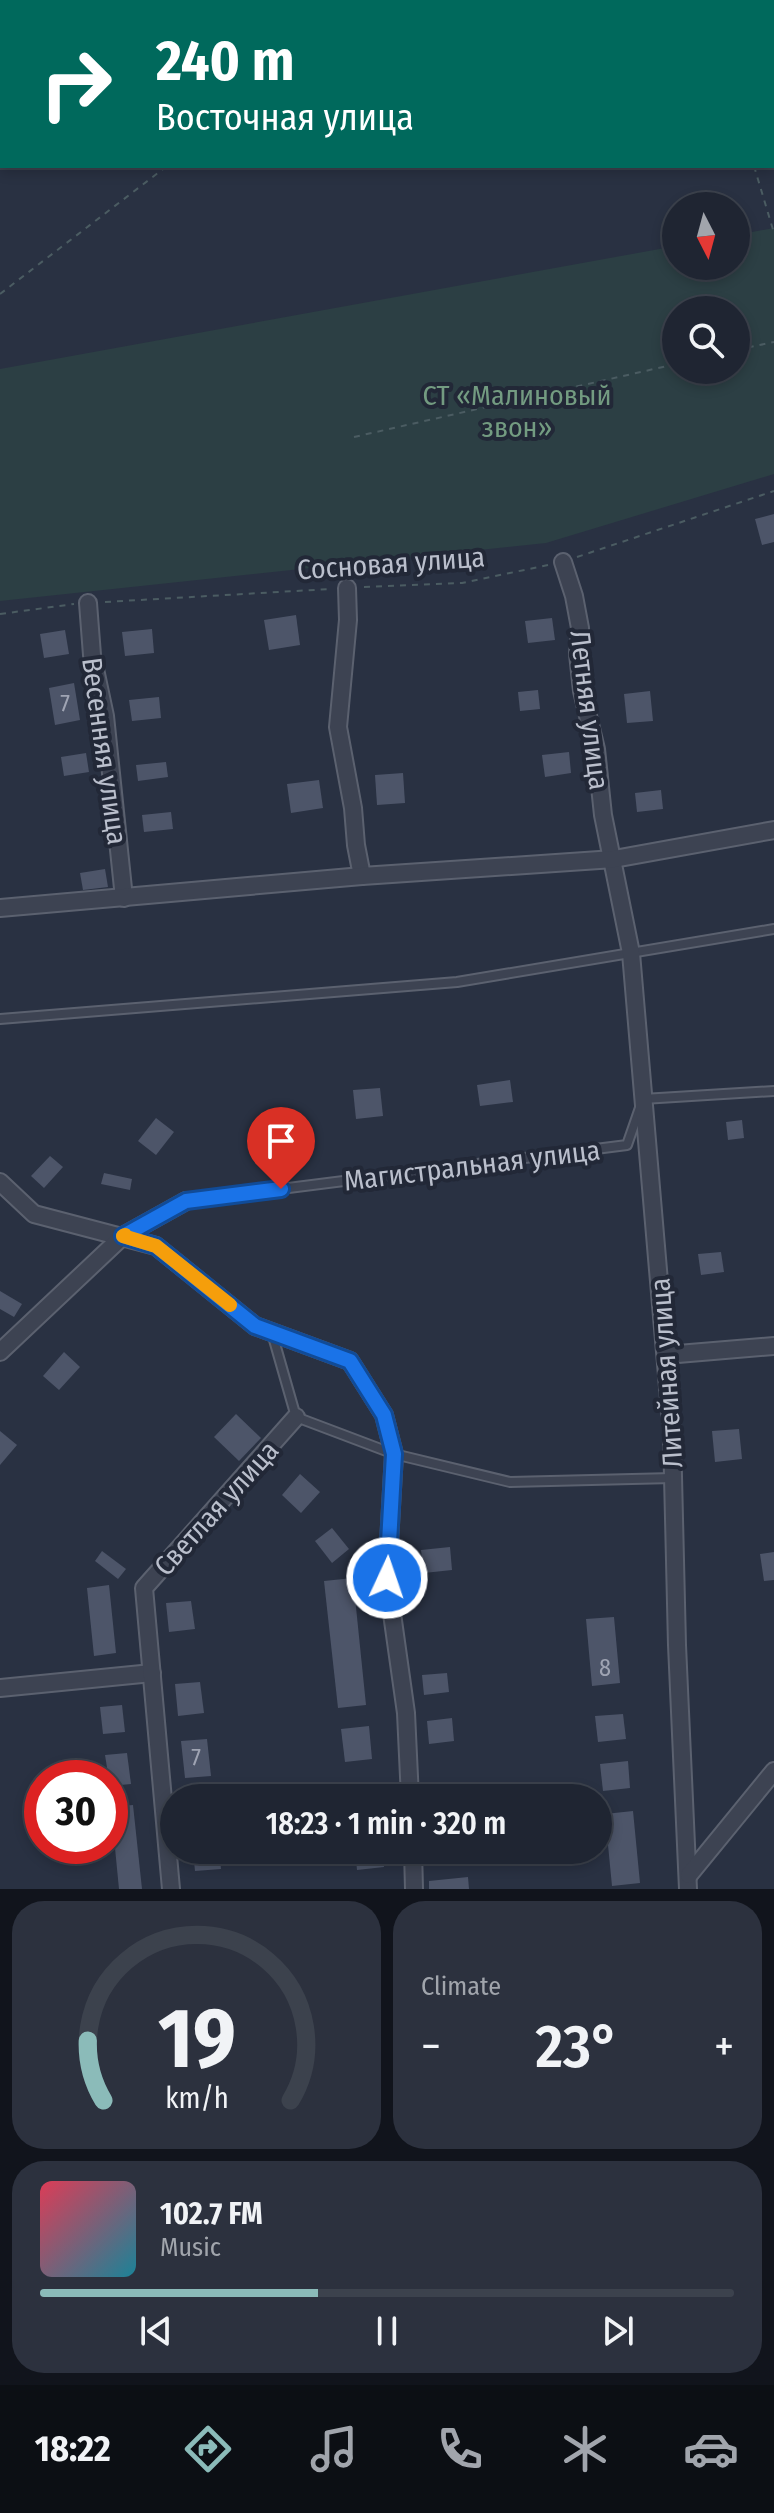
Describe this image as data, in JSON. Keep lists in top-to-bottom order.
{
  "streets": {
    "street": [
      "Летняя улица",
      "Весенняя улица",
      "Литейная улица",
      "Светлая улица"
    ],
    "lane": ["Магистральная улица"],
    "path": ["Сосновая улица"]
  },
  "crossings": [
    ["Сосновая улица", "Летняя улица"],
    ["Сосновая улица", "Весенняя улица"],
    ["Летняя улица", "Литейная улица"],
    ["Магистральная улица", "Литейная улица"]
  ],
  "parks": ["СТ «Малиновый звон»"],
  "house_numbers": ["7", "8", "7"],
  "north": "bottom",
  "page": {
    "turn": ["240 m", "Восточная улица"],
    "limit": "30",
    "trip": "18:23 · 1 min · 320 m",
    "tile": "Climate",
    "heat": ["−", "23°", "+"],
    "song": ["102.7 FM", "Music"],
    "tabs": "18:22",
    "gauge": ["19", "km/h"]
  }
}
